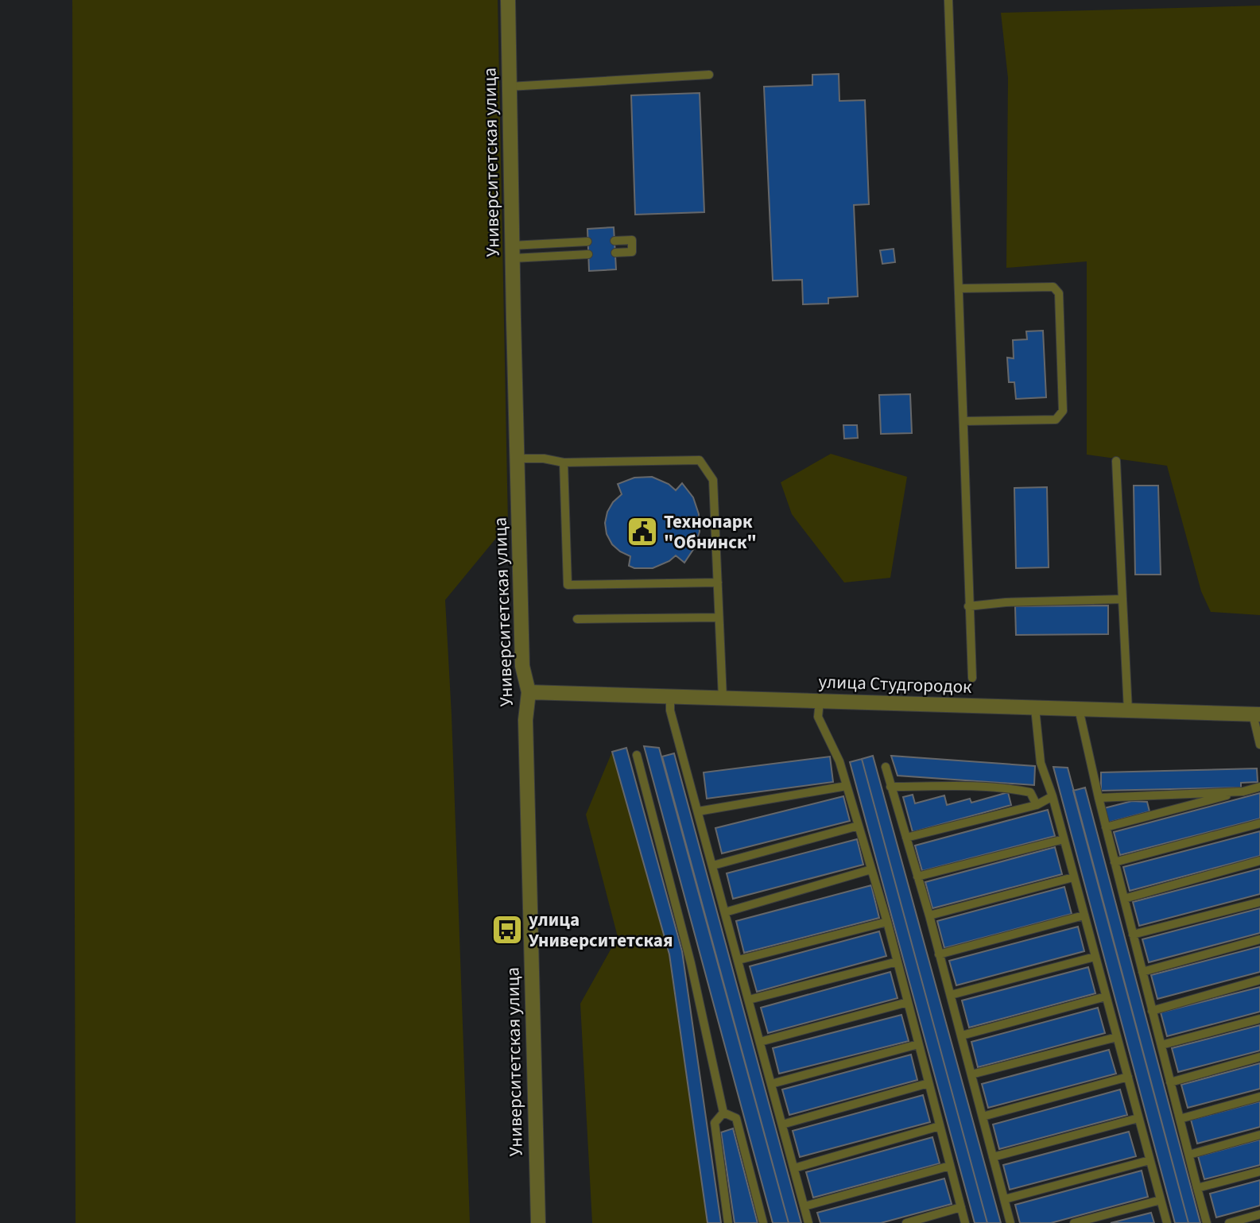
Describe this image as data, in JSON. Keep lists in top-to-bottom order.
{
  "streets": {
    "street": ["Университетская улица", "улица Студгородок"]
  },
  "crossings": [
    ["Университетская улица", "улица Студгородок"]
  ],
  "places": {
    "public building": ["Технопарк \"Обнинск\""],
    "bus stop": ["улица Университетская"]
  }
}
